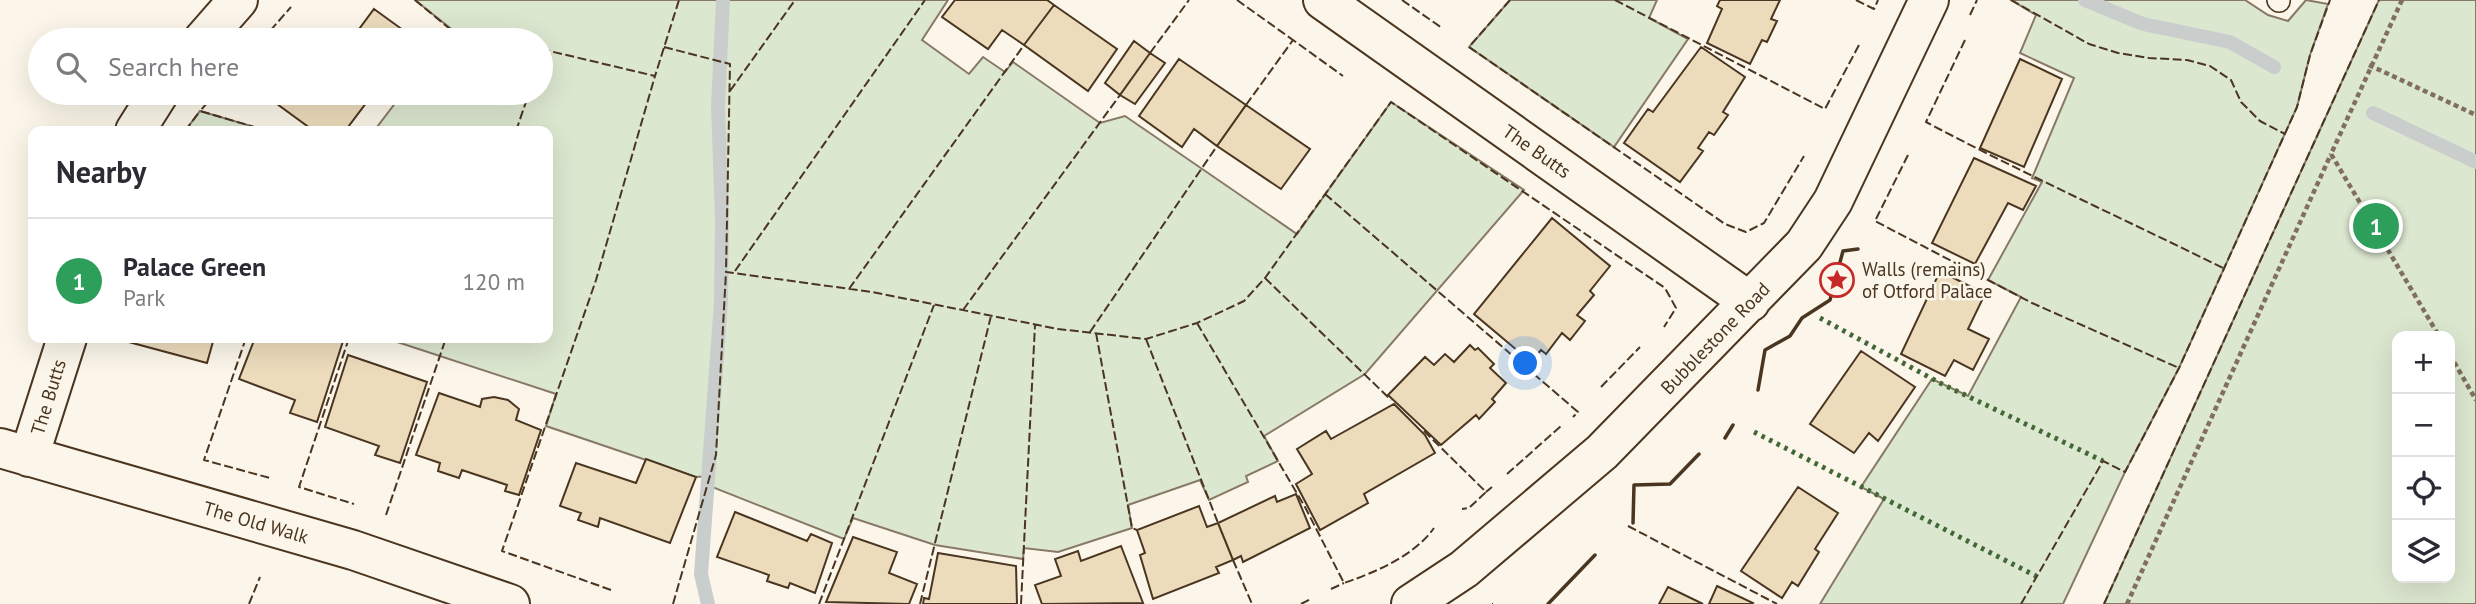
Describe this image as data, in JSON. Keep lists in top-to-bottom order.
{
  "streets": {
    "street": ["The Butts", "Bubblestone Road", "The Old Walk"]
  },
  "crossings": [
    ["The Butts", "Bubblestone Road"],
    ["The Butts", "The Old Walk"]
  ],
  "places": {
    "place": ["Walls (remains) of Otford Palace"]
  },
  "page": {
    "search": "Search here",
    "heading": "Nearby",
    "pins": "1",
    "list": [
      {
        "mark": "1",
        "name": "Palace Green",
        "note": "Park",
        "value": "120 m"
      }
    ],
    "map_buttons": ["+", "−"]
  }
}
